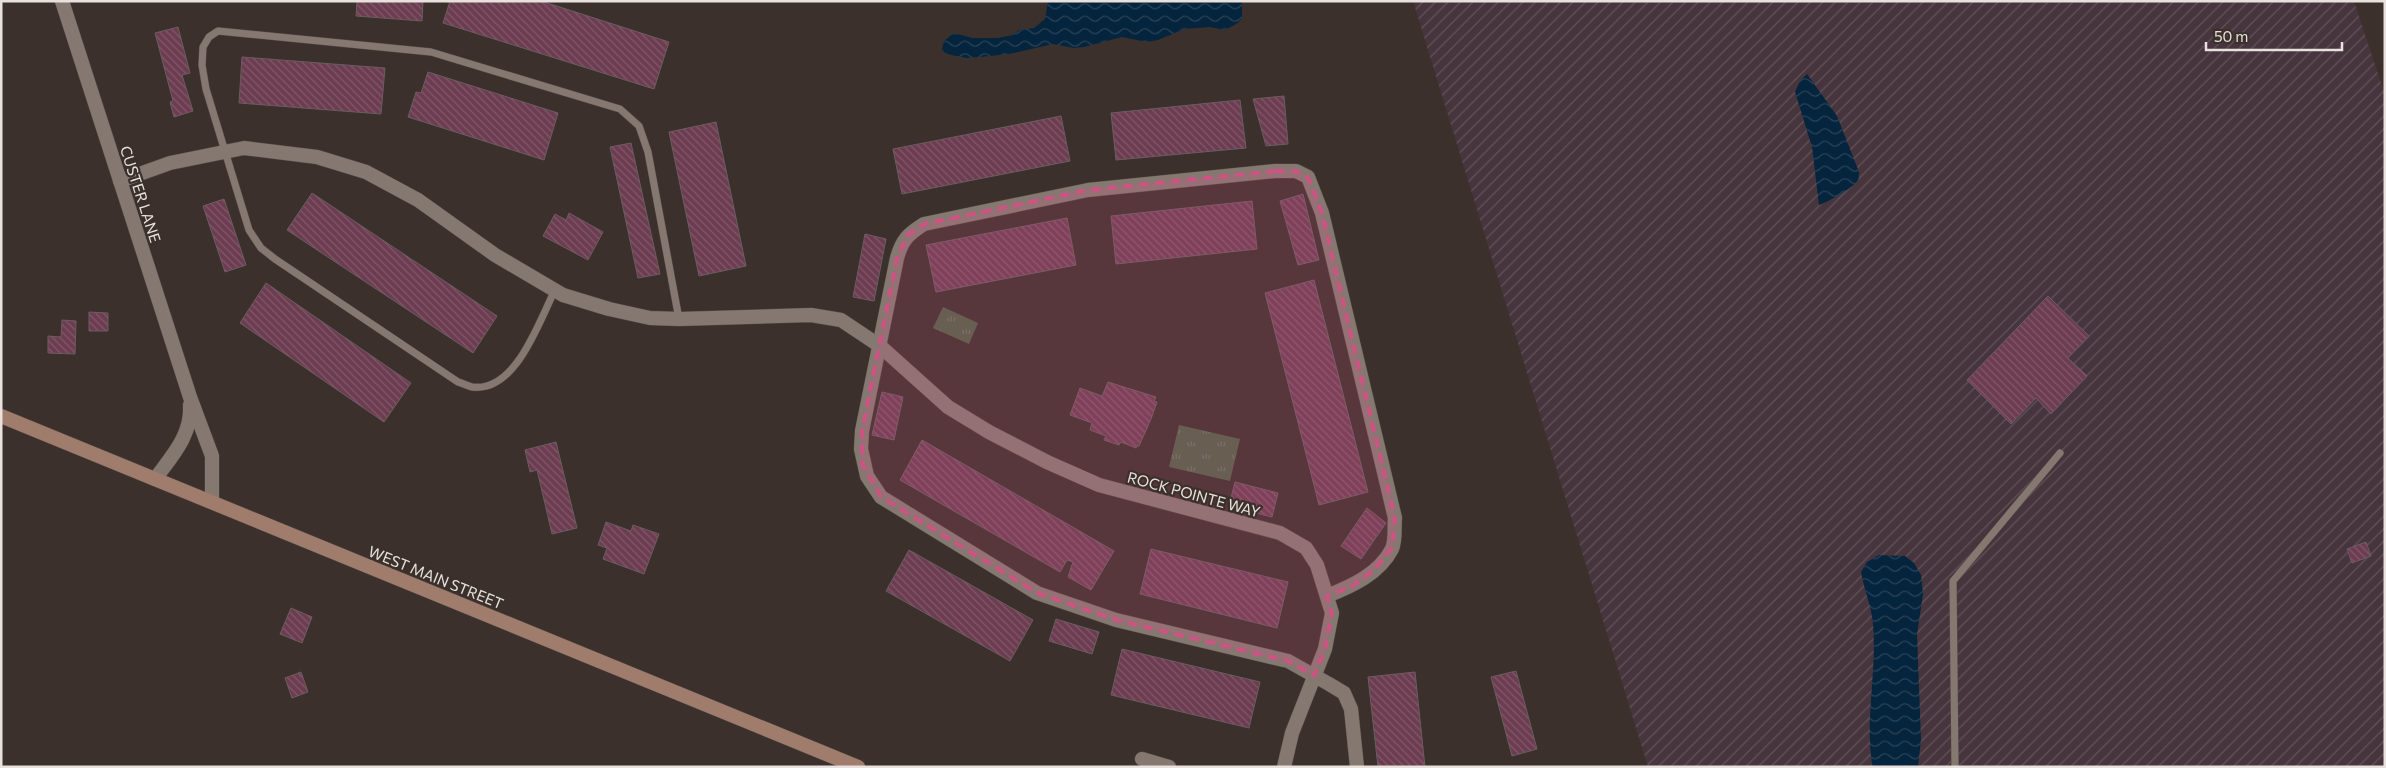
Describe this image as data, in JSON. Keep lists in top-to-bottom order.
{
  "streets": {
    "main road": ["WEST MAIN STREET"],
    "street": ["CUSTER LANE", "ROCK POINTE WAY"]
  },
  "crossings": [
    ["CUSTER LANE", "ROCK POINTE WAY"],
    ["CUSTER LANE", "WEST MAIN STREET"]
  ],
  "scale_bar": "50 m"
}
